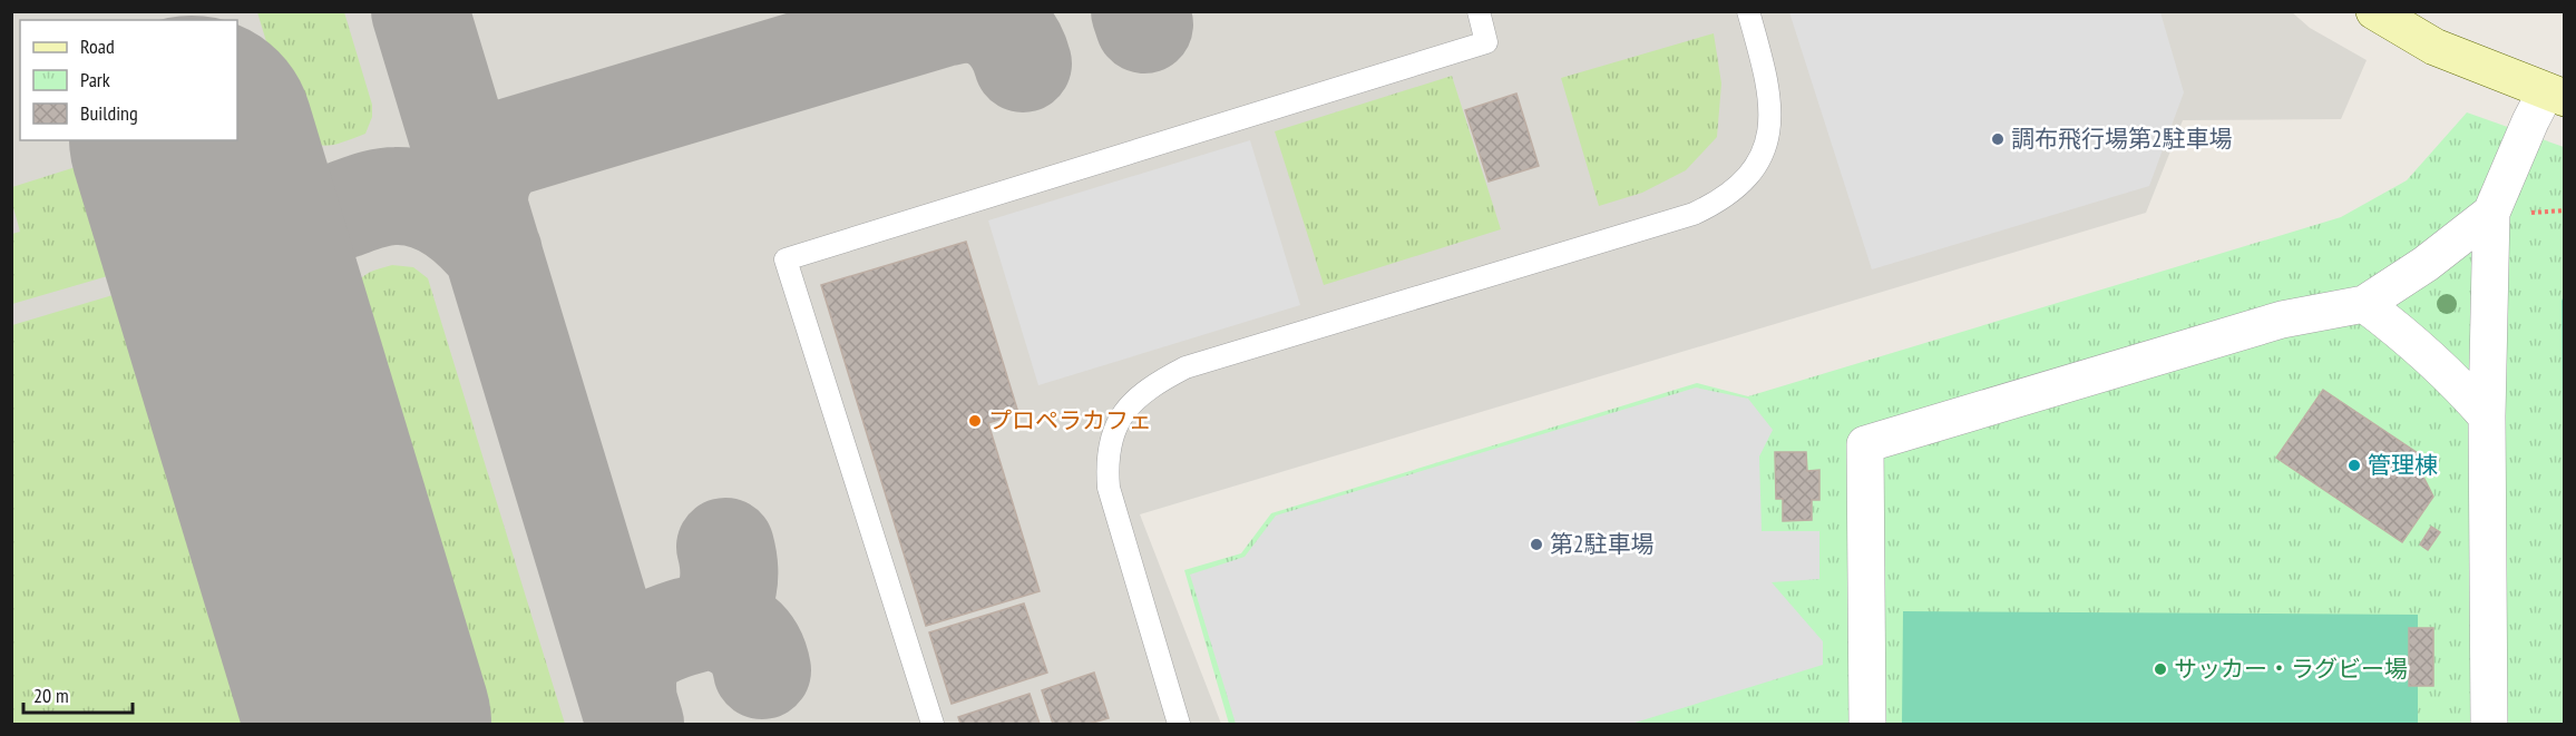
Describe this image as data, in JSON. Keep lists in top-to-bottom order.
{
  "places": [
    "調布飛行場第2駐車場",
    "プロペラカフェ",
    "管理棟",
    "第2駐車場",
    "サッカー・ラグビー場"
  ],
  "legend": ["Road", "Park", "Building"],
  "scale_bar": "20 m"
}
